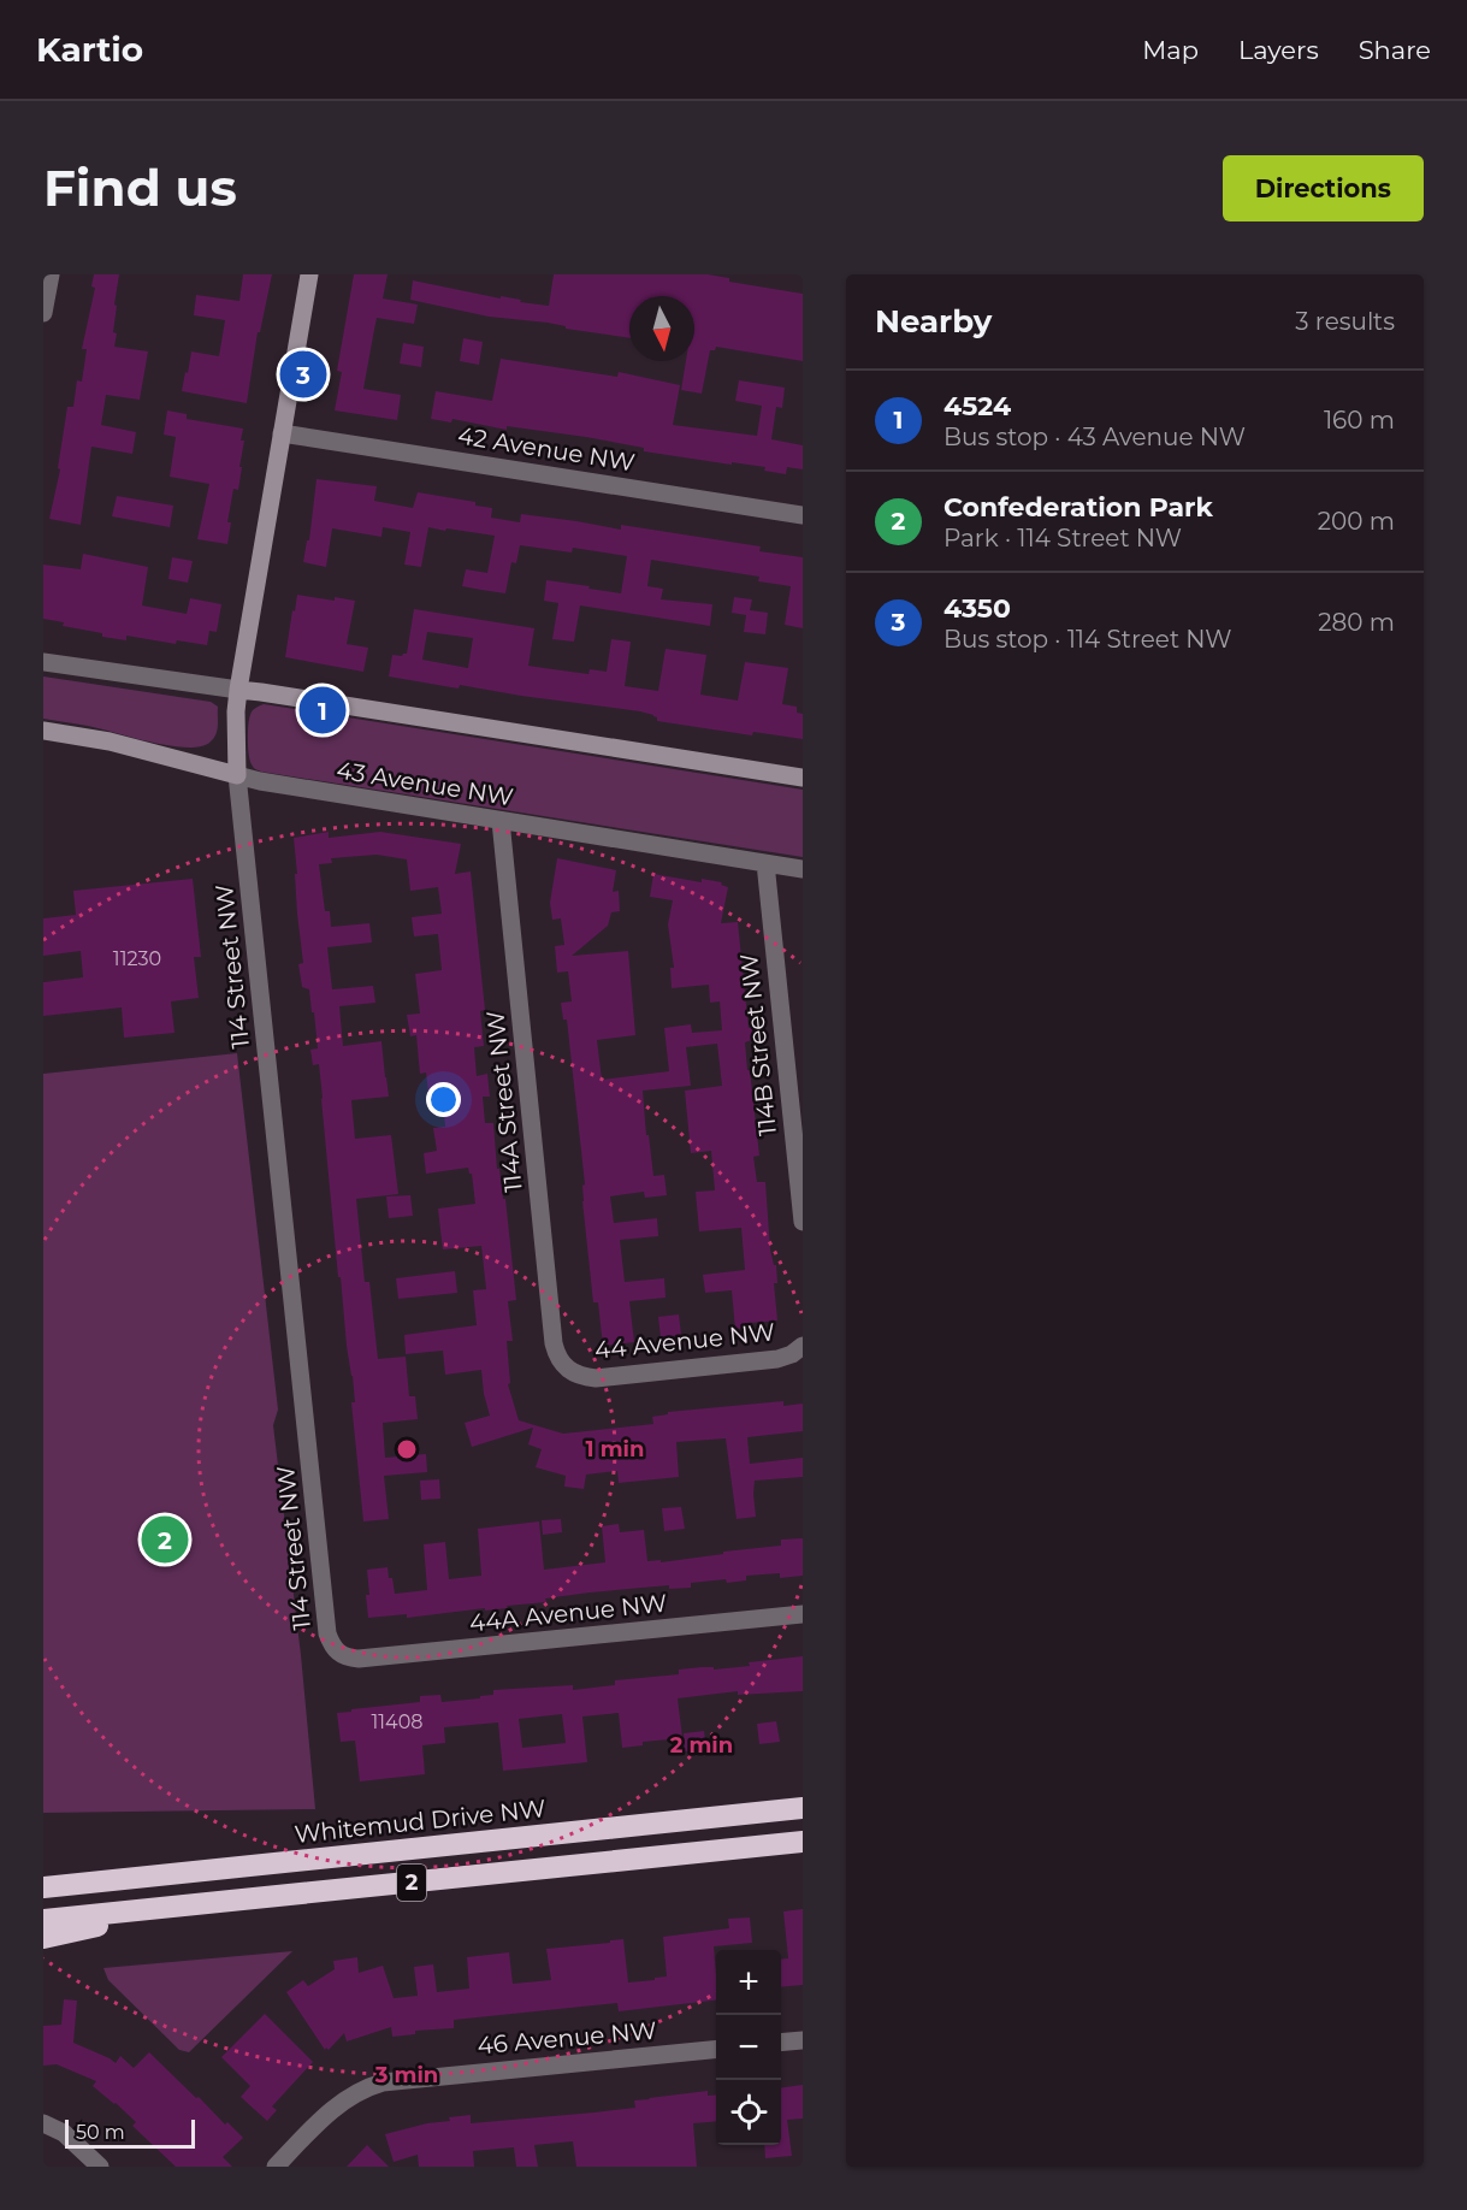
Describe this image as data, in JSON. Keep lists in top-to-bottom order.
{
  "streets": {
    "highway": ["Whitemud Drive NW", "2"],
    "street": [
      "42 Avenue NW",
      "43 Avenue NW",
      "114 Street NW",
      "114B Street NW",
      "114A Street NW",
      "44 Avenue NW",
      "44A Avenue NW",
      "46 Avenue NW"
    ]
  },
  "crossings": [
    ["42 Avenue NW", "114 Street NW"],
    ["43 Avenue NW", "114 Street NW"],
    ["43 Avenue NW", "114B Street NW"],
    ["43 Avenue NW", "114A Street NW"],
    ["114 Street NW", "44A Avenue NW"],
    ["114A Street NW", "44 Avenue NW"]
  ],
  "house_numbers": ["11230", "11408"],
  "scale_bar": "50 m",
  "north": "bottom",
  "page": {
    "header": "Kartio",
    "nav": ["Map", "Layers", "Share"],
    "buttons": "Directions",
    "title": "Find us",
    "heading": ["Nearby", "3 results"],
    "pins": ["3", "1", "2"],
    "list": [
      {
        "mark": "1",
        "name": "4524",
        "note": "Bus stop · 43 Avenue NW",
        "value": "160 m"
      },
      {
        "mark": "2",
        "name": "Confederation Park",
        "note": "Park · 114 Street NW",
        "value": "200 m"
      },
      {
        "mark": "3",
        "name": "4350",
        "note": "Bus stop · 114 Street NW",
        "value": "280 m"
      }
    ],
    "map_buttons": ["+", "−"],
    "scale": "50 m"
  },
  "rings": ["1 min", "2 min", "3 min"]
}
